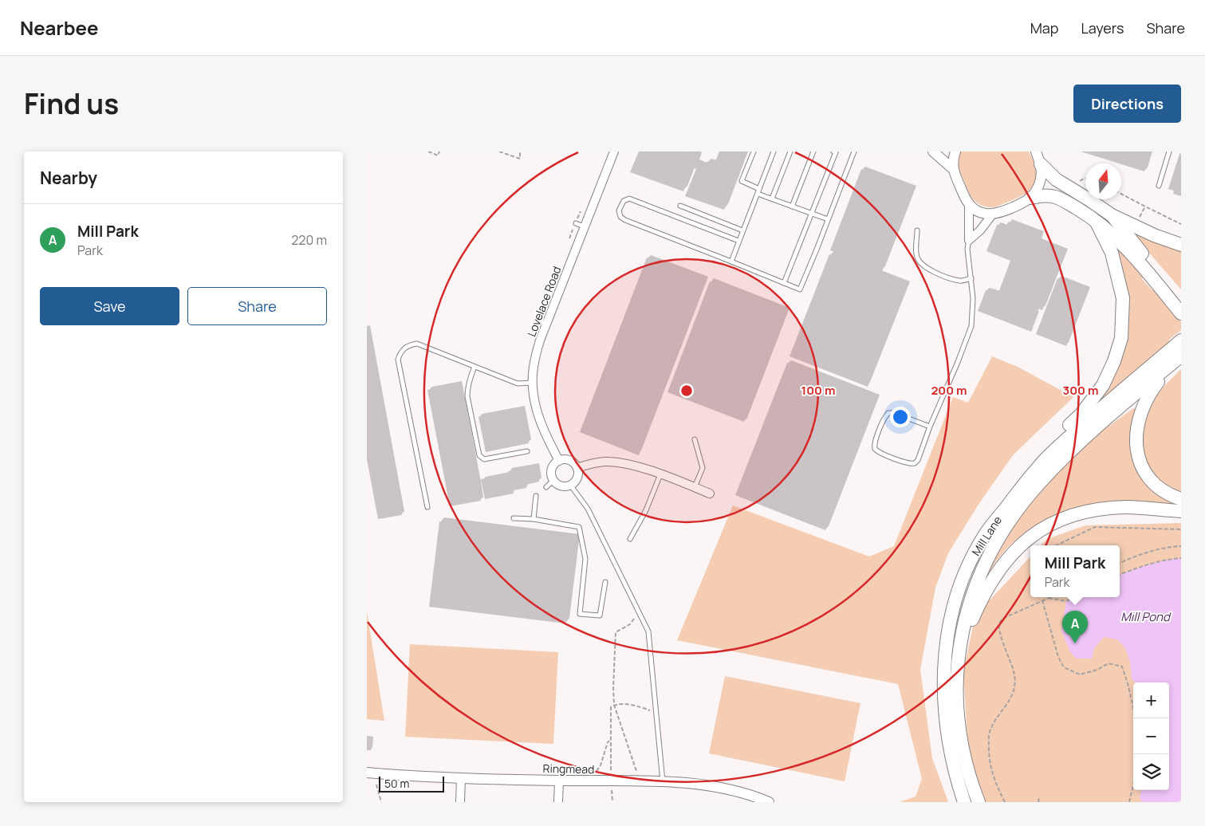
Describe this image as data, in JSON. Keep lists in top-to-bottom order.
{
  "streets": {
    "main road": ["Mill Lane"],
    "street": ["Lovelace Road", "Ringmead"]
  },
  "water": ["Mill Pond"],
  "scale_bar": "50 m",
  "north": "top",
  "page": {
    "header": "Nearbee",
    "nav": ["Map", "Layers", "Share"],
    "title": "Find us",
    "buttons": [
      "Directions",
      ["Save", "Share"]
    ],
    "heading": "Nearby",
    "list": [
      {
        "mark": "A",
        "name": "Mill Park",
        "note": "Park",
        "value": "220 m"
      }
    ],
    "popup": ["Mill Park", "Park"],
    "pins": "A",
    "map_buttons": ["+", "−"],
    "scale": "50 m"
  },
  "rings": ["100 m", "200 m", "300 m"]
}
